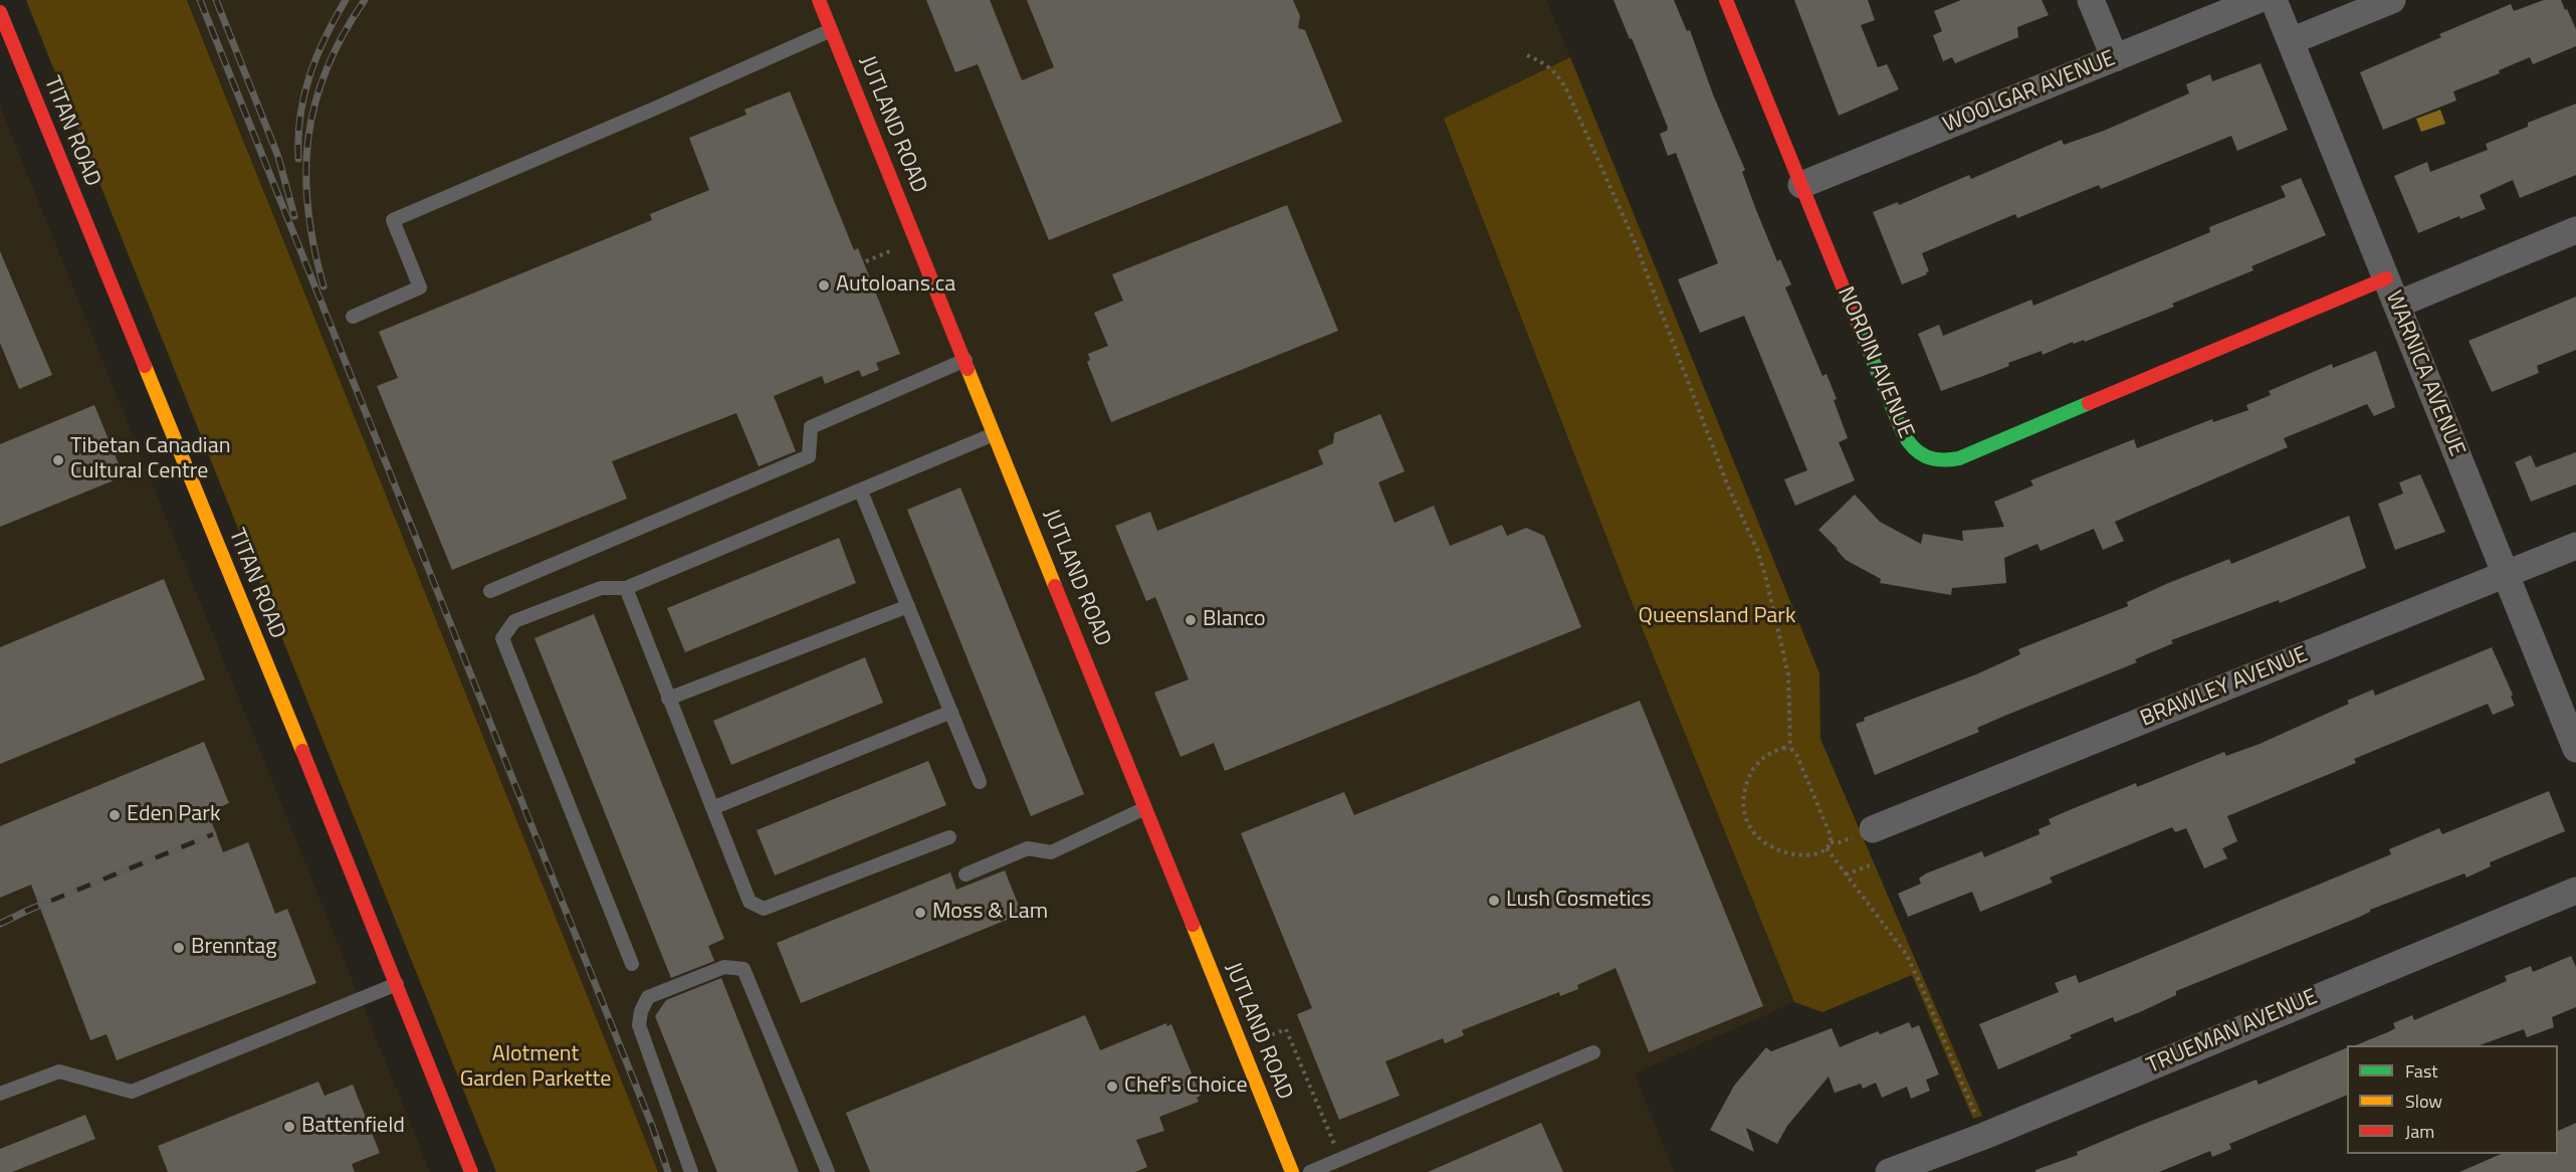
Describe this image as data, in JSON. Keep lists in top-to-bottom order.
{
  "streets": {
    "street": [
      "WOOLGAR AVENUE",
      "JUTLAND ROAD",
      "TITAN ROAD",
      "NORDIN AVENUE",
      "WARNICA AVENUE",
      "BRAWLEY AVENUE",
      "TRUEMAN AVENUE"
    ]
  },
  "crossings": [
    ["WOOLGAR AVENUE", "NORDIN AVENUE"],
    ["NORDIN AVENUE", "WARNICA AVENUE"],
    ["WARNICA AVENUE", "BRAWLEY AVENUE"]
  ],
  "parks": ["Queensland Park", "Alotment Garden Parkette"],
  "places": [
    "Autoloans.ca",
    "Tibetan Canadian Cultural Centre",
    "Blanco",
    "Eden Park",
    "Lush Cosmetics",
    "Moss & Lam",
    "Brenntag",
    "Chef's Choice",
    "Battenfield"
  ],
  "legend": ["Fast", "Slow", "Jam"]
}
